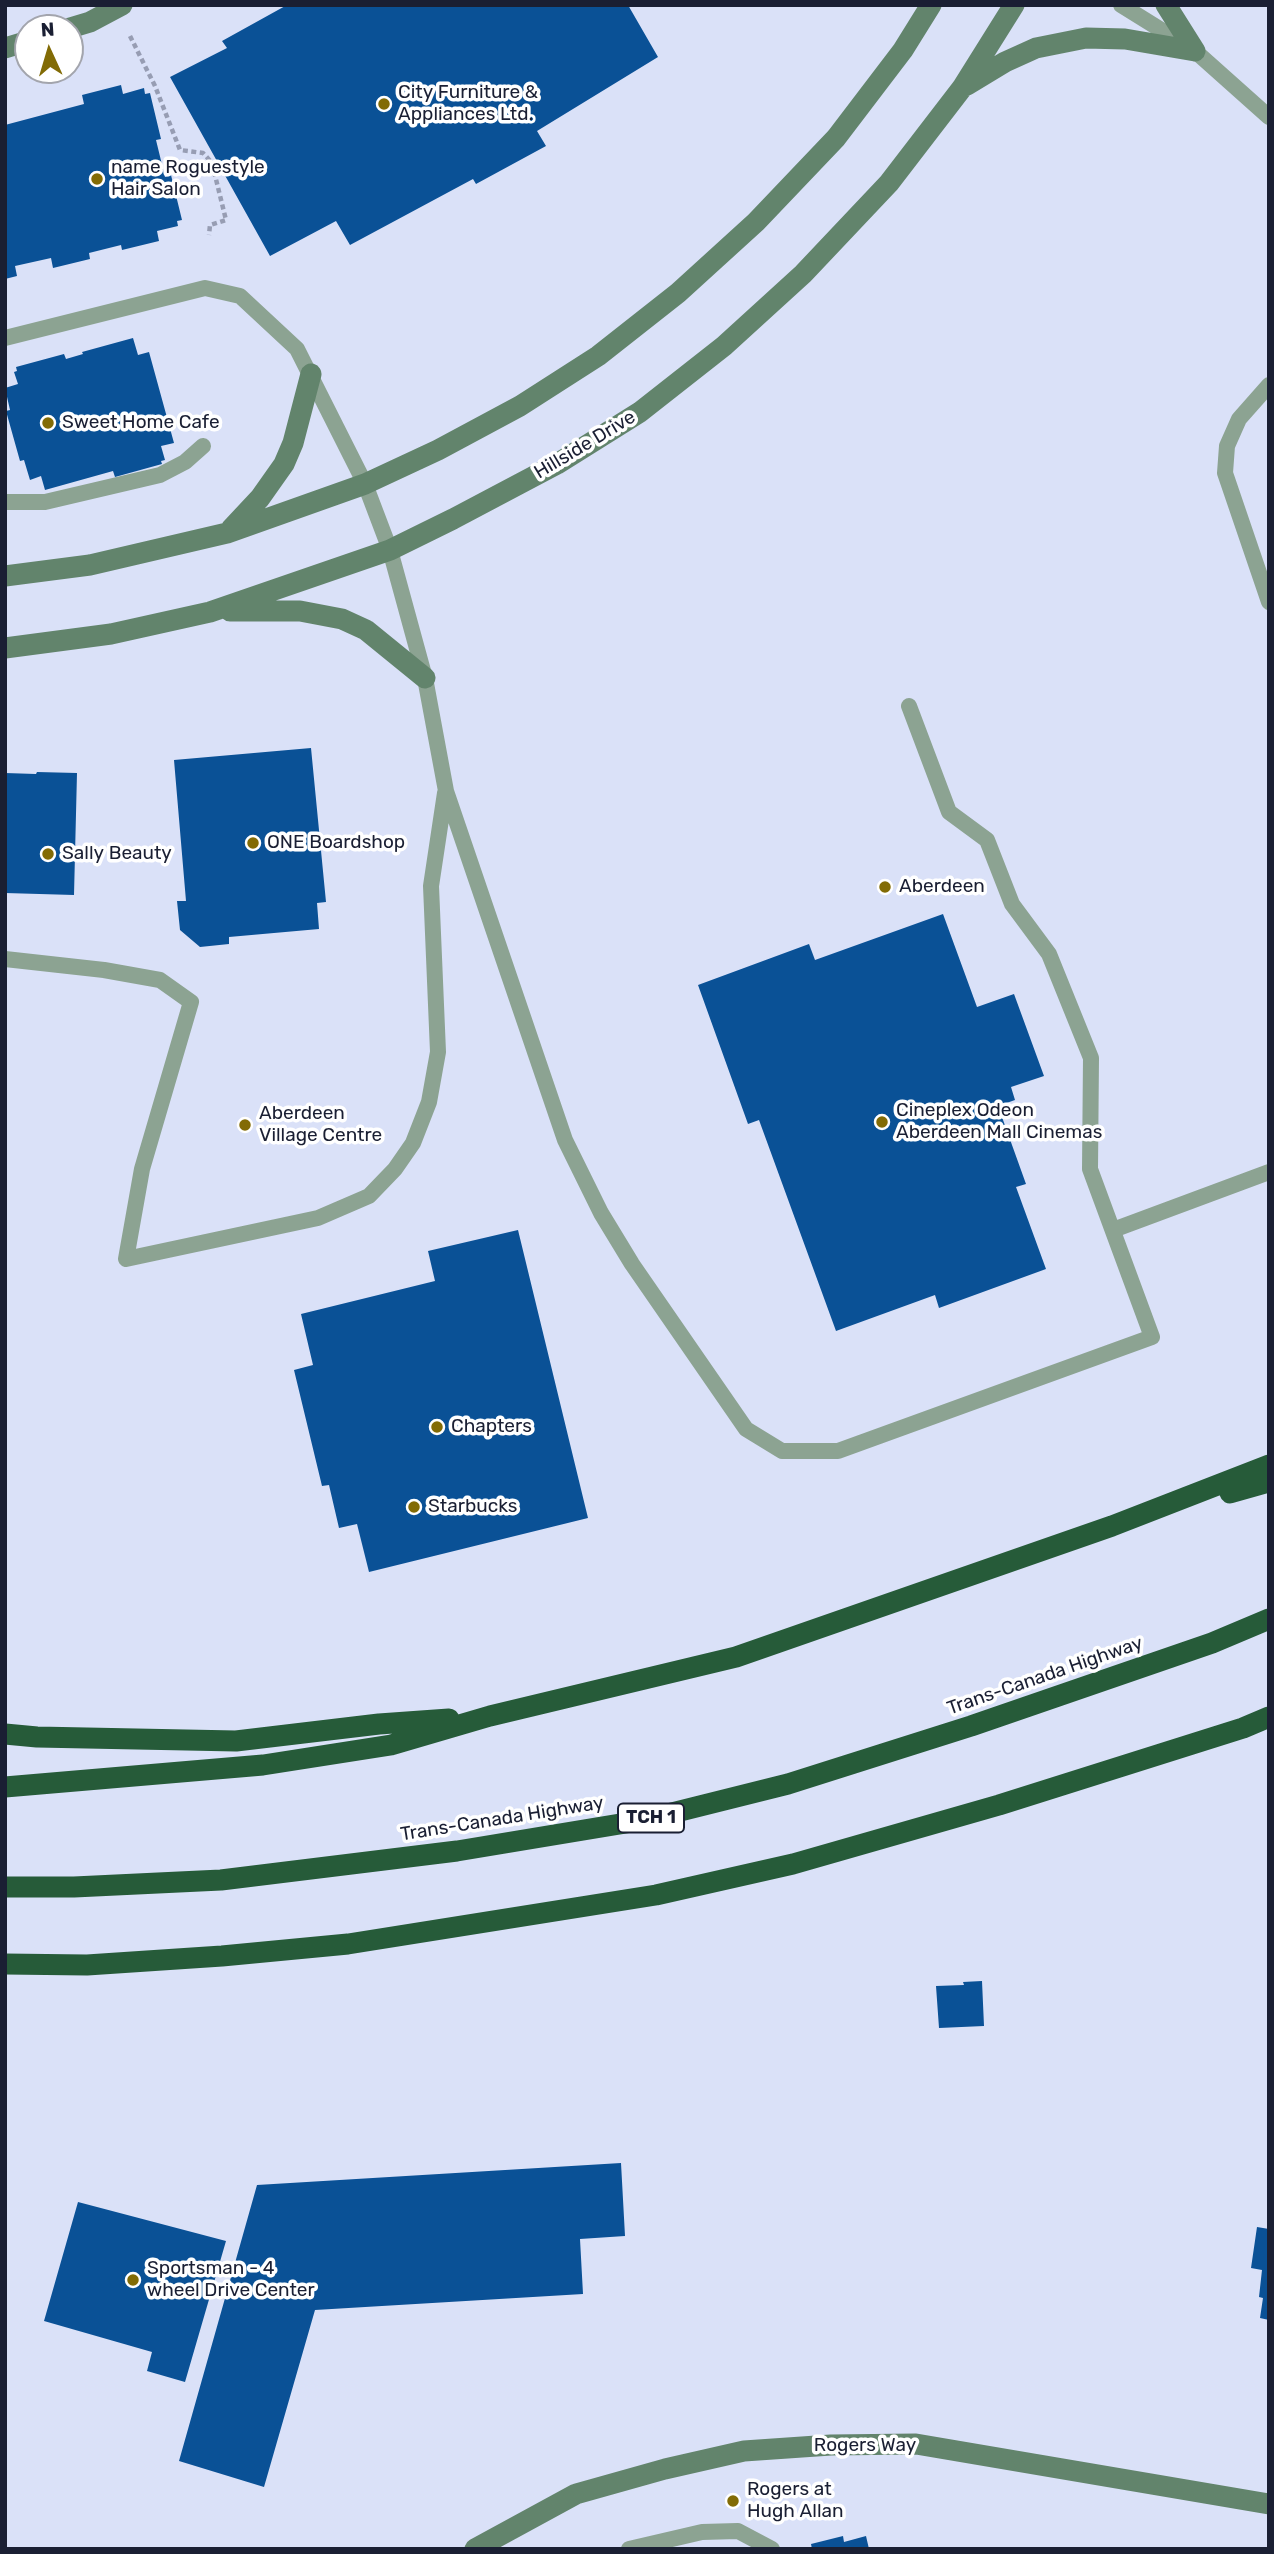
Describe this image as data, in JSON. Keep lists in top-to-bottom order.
{
  "streets": {
    "highway": ["Trans-Canada Highway", "TCH 1"],
    "main road": ["Hillside Drive", "Rogers Way"]
  },
  "places": [
    "City Furniture & Appliances Ltd.",
    "name Roguestyle Hair Salon",
    "Sweet Home Cafe",
    "ONE Boardshop",
    "Sally Beauty",
    "Aberdeen",
    "Cineplex Odeon Aberdeen Mall Cinemas",
    "Aberdeen Village Centre",
    "Chapters",
    "Starbucks",
    "Sportsman - 4 wheel Drive Center",
    "Rogers at Hugh Allan"
  ],
  "north": "top"
}
